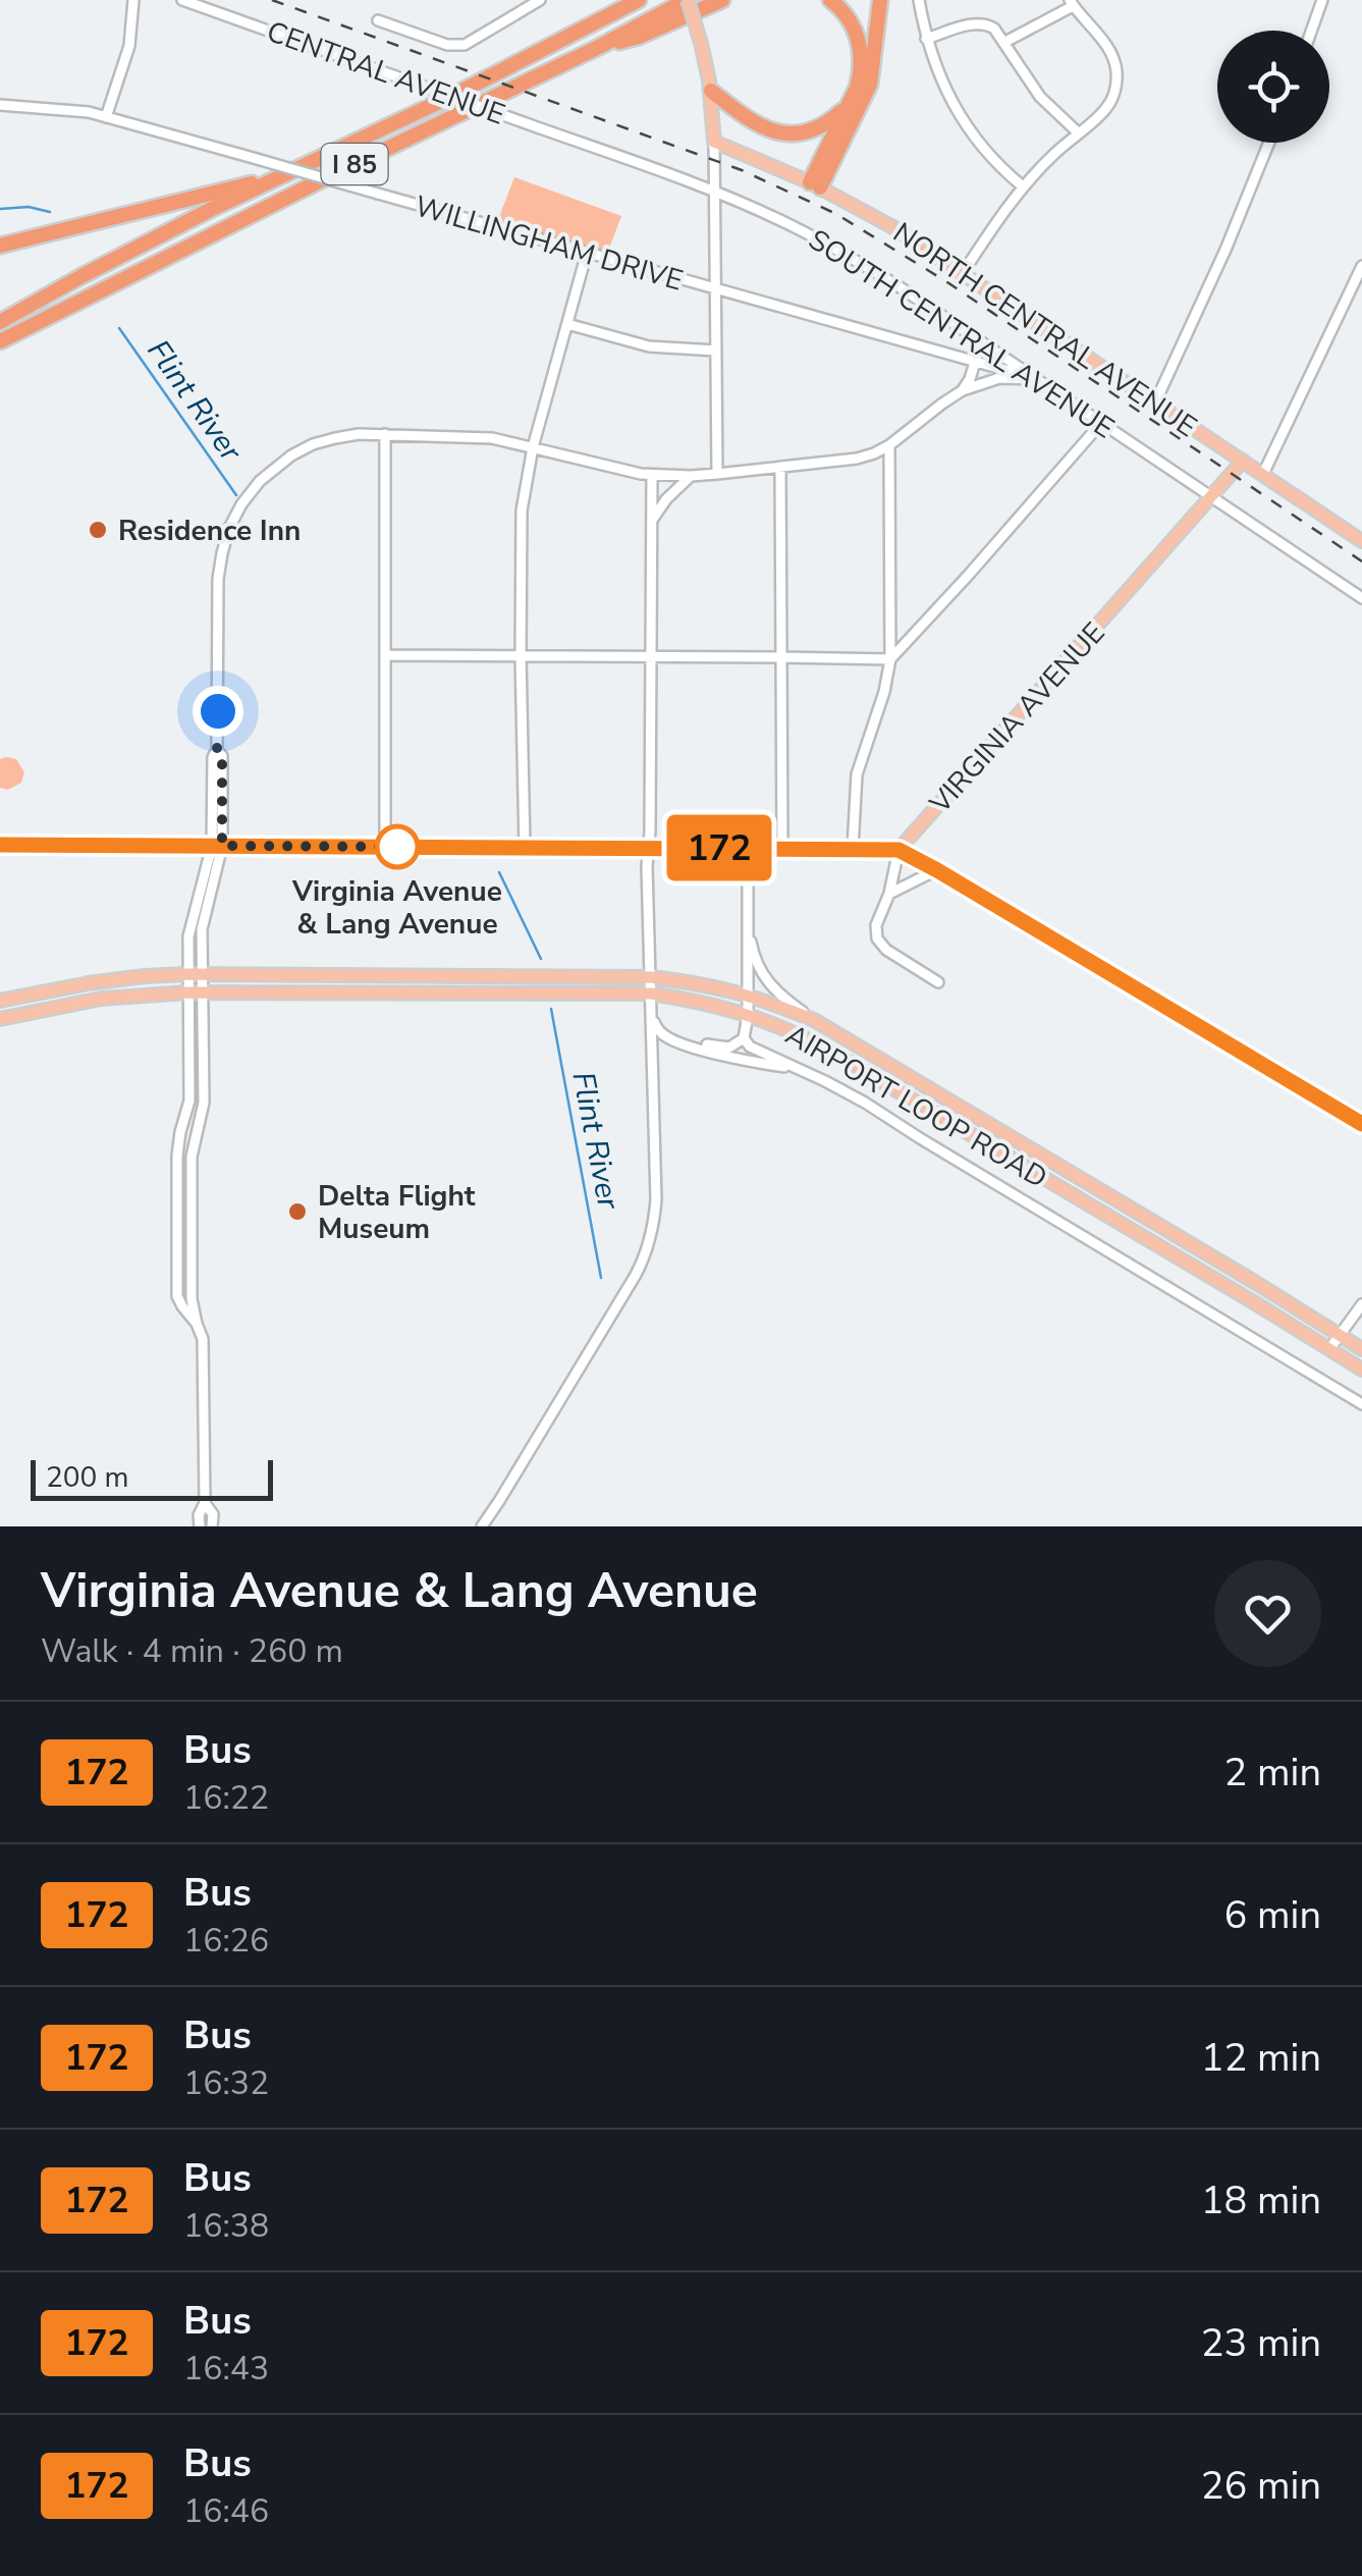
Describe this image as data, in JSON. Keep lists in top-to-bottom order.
{
  "streets": {
    "highway": ["I 85"],
    "main road": ["NORTH CENTRAL AVENUE", "VIRGINIA AVENUE", "AIRPORT LOOP ROAD"],
    "street": ["CENTRAL AVENUE", "WILLINGHAM DRIVE", "SOUTH CENTRAL AVENUE"]
  },
  "crossings": [
    ["CENTRAL AVENUE", "SOUTH CENTRAL AVENUE"],
    ["WILLINGHAM DRIVE", "SOUTH CENTRAL AVENUE"],
    ["NORTH CENTRAL AVENUE", "VIRGINIA AVENUE"],
    ["SOUTH CENTRAL AVENUE", "VIRGINIA AVENUE"]
  ],
  "water": ["Flint River"],
  "places": ["Residence Inn", "Virginia Avenue & Lang Avenue", "Delta Flight Museum"],
  "lines": ["bus line 172"],
  "scale_bar": "200 m",
  "page": {
    "on_map": "172",
    "scale": "200 m",
    "heading": ["Virginia Avenue & Lang Avenue", "Walk · 4 min · 260 m"],
    "list": [
      {
        "mark": "172",
        "name": "Bus",
        "note": "16:22",
        "value": "2 min"
      },
      {
        "mark": "172",
        "name": "Bus",
        "note": "16:26",
        "value": "6 min"
      },
      {
        "mark": "172",
        "name": "Bus",
        "note": "16:32",
        "value": "12 min"
      },
      {
        "mark": "172",
        "name": "Bus",
        "note": "16:38",
        "value": "18 min"
      },
      {
        "mark": "172",
        "name": "Bus",
        "note": "16:43",
        "value": "23 min"
      },
      {
        "mark": "172",
        "name": "Bus",
        "note": "16:46",
        "value": "26 min"
      }
    ]
  }
}
